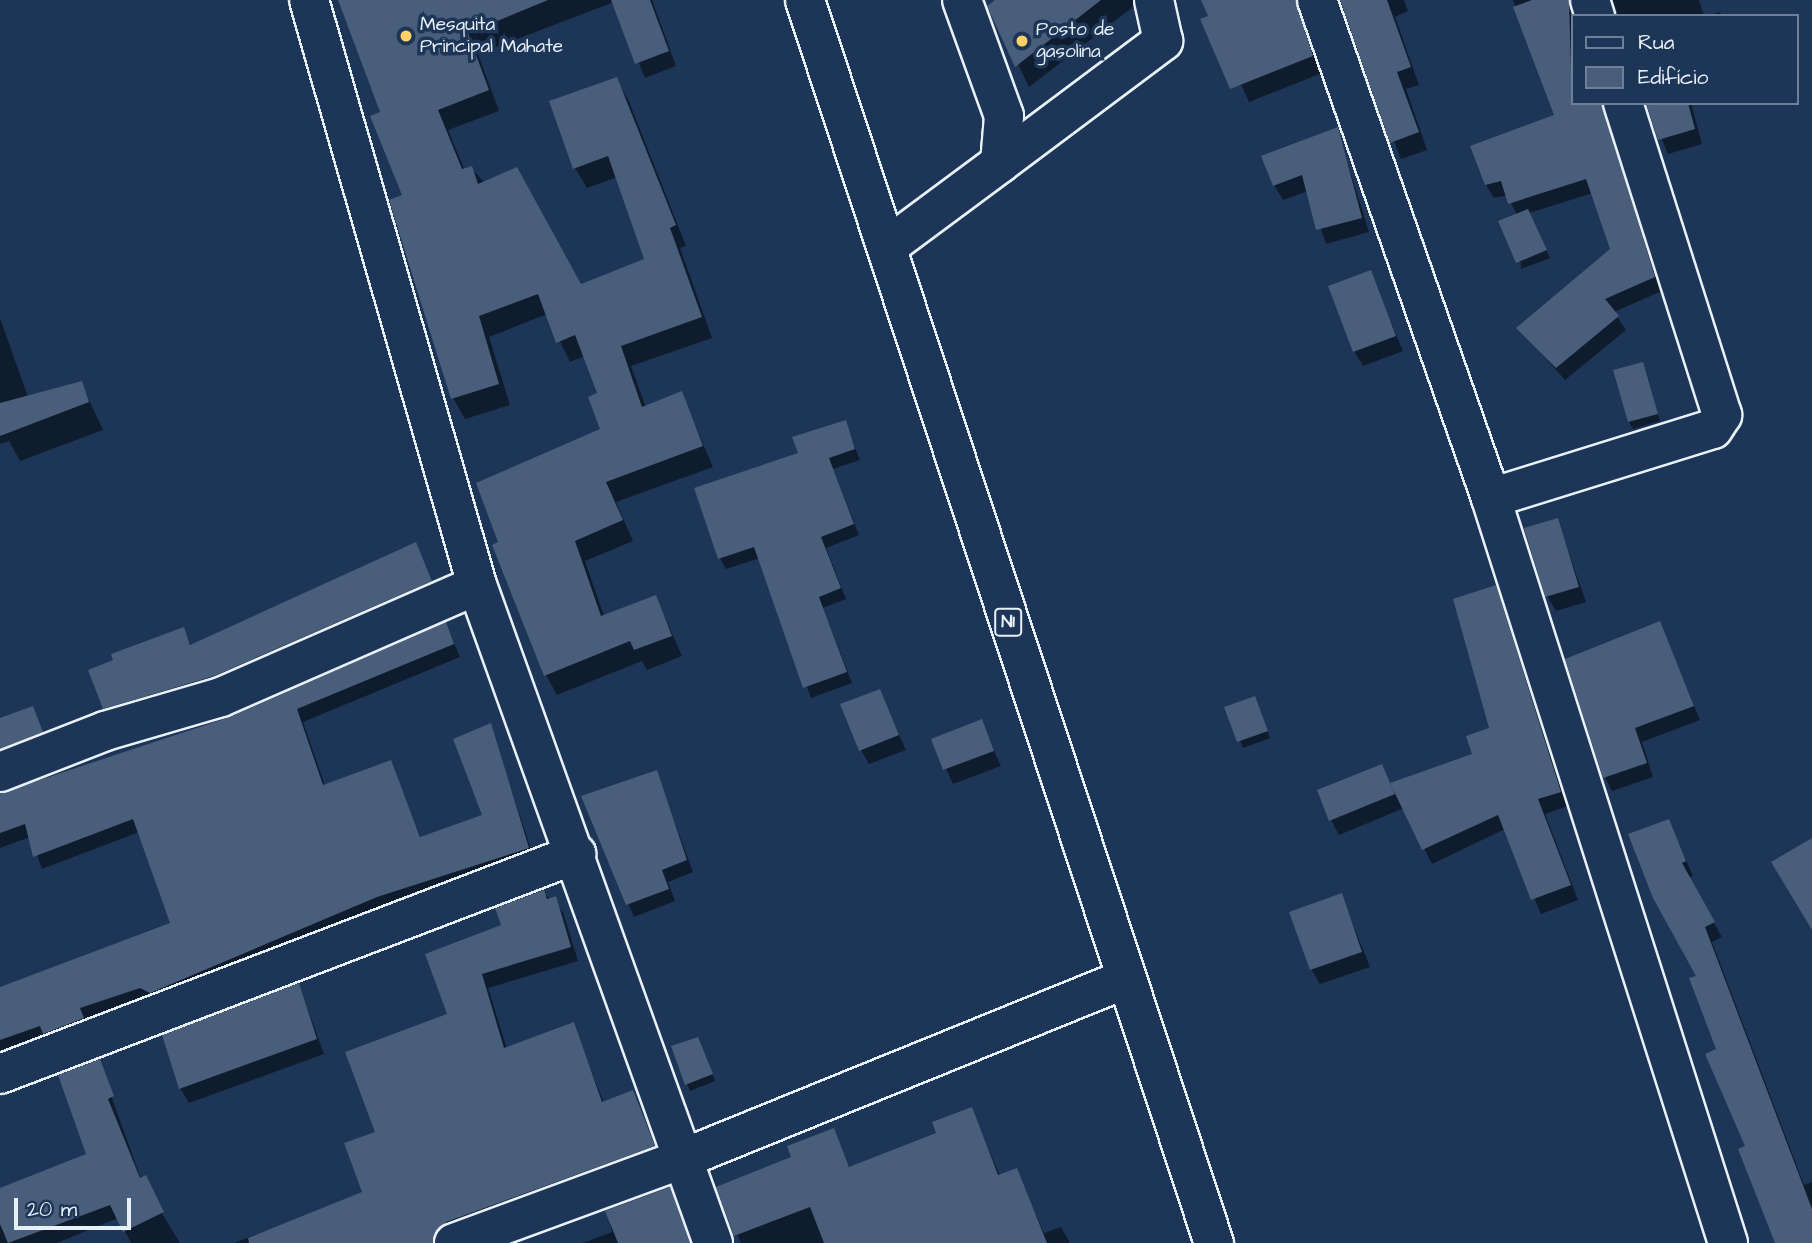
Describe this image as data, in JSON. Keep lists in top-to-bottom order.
{
  "streets": {
    "main road": ["N1"]
  },
  "places": ["Mesquita Principal Mahate", "Posto de gasolina"],
  "legend": ["Rua", "Edifício"],
  "scale_bar": "20 m"
}
